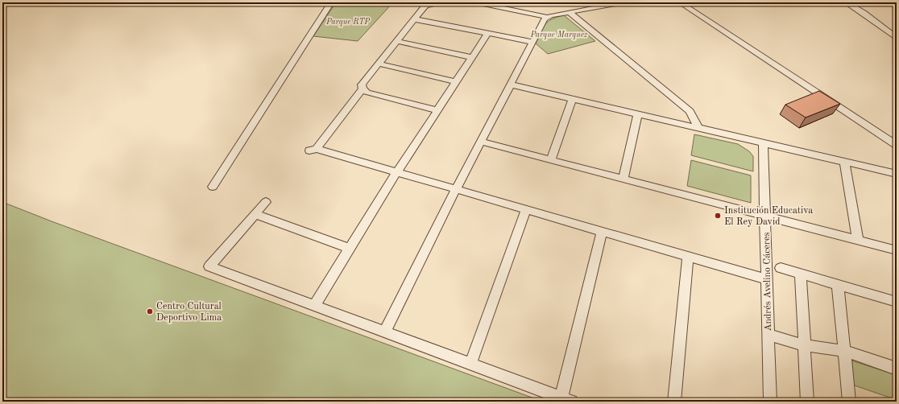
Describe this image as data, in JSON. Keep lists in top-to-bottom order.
{
  "streets": {
    "street": ["Andrés Avelino Cáceres"]
  },
  "parks": ["Parque RTP", "Parque Marquez"],
  "places": ["Institución Educativa El Rey David", "Centro Cultural Deportivo Lima"]
}
